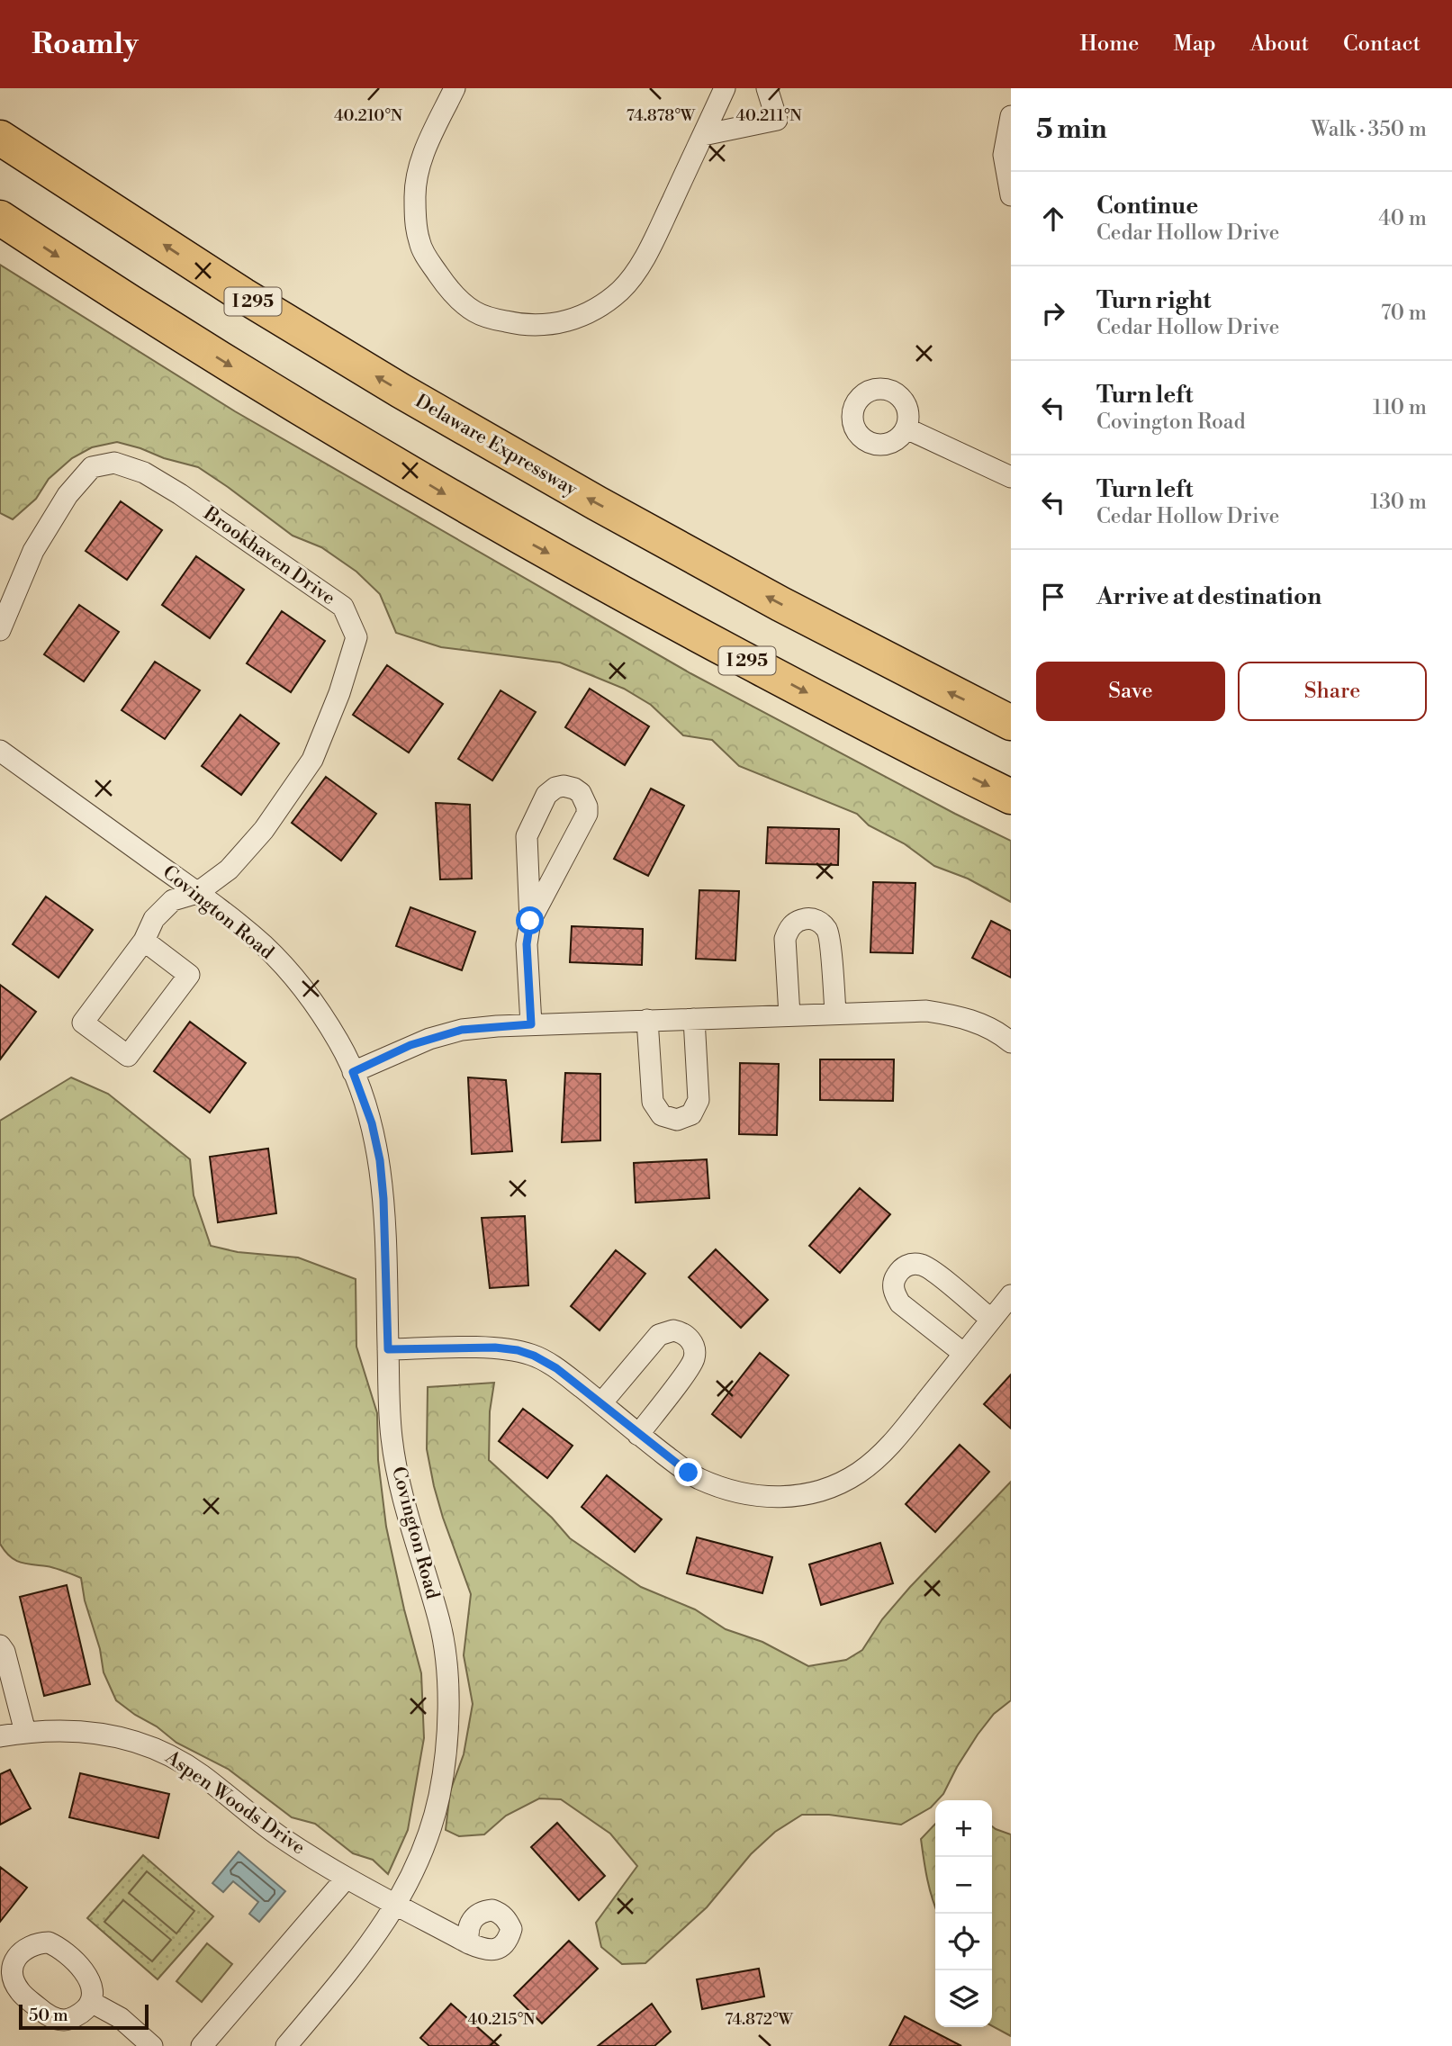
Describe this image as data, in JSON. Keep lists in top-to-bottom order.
{
  "streets": {
    "highway": ["I 295", "Delaware Expressway"],
    "street": ["Brookhaven Drive", "Covington Road", "Aspen Woods Drive"]
  },
  "crossings": [
    ["Brookhaven Drive", "Covington Road"],
    ["Covington Road", "Aspen Woods Drive"]
  ],
  "scale_bar": "50 m",
  "page": {
    "header": "Roamly",
    "nav": [
      "Home",
      "Map",
      "About",
      "Contact"
    ],
    "heading": ["5 min", "Walk · 350 m"],
    "list": [
      ["Continue", "Cedar Hollow Drive", "40 m"],
      ["Turn right", "Cedar Hollow Drive", "70 m"],
      ["Turn left", "Covington Road", "110 m"],
      ["Turn left", "Cedar Hollow Drive", "130 m"],
      "Arrive at destination"
    ],
    "buttons": ["Save", "Share"],
    "map_buttons": ["+", "−"],
    "scale": "50 m"
  },
  "coordinates": [
    "74.878°W",
    "40.210°N",
    "40.211°N",
    "40.215°N",
    "74.872°W"
  ]
}
